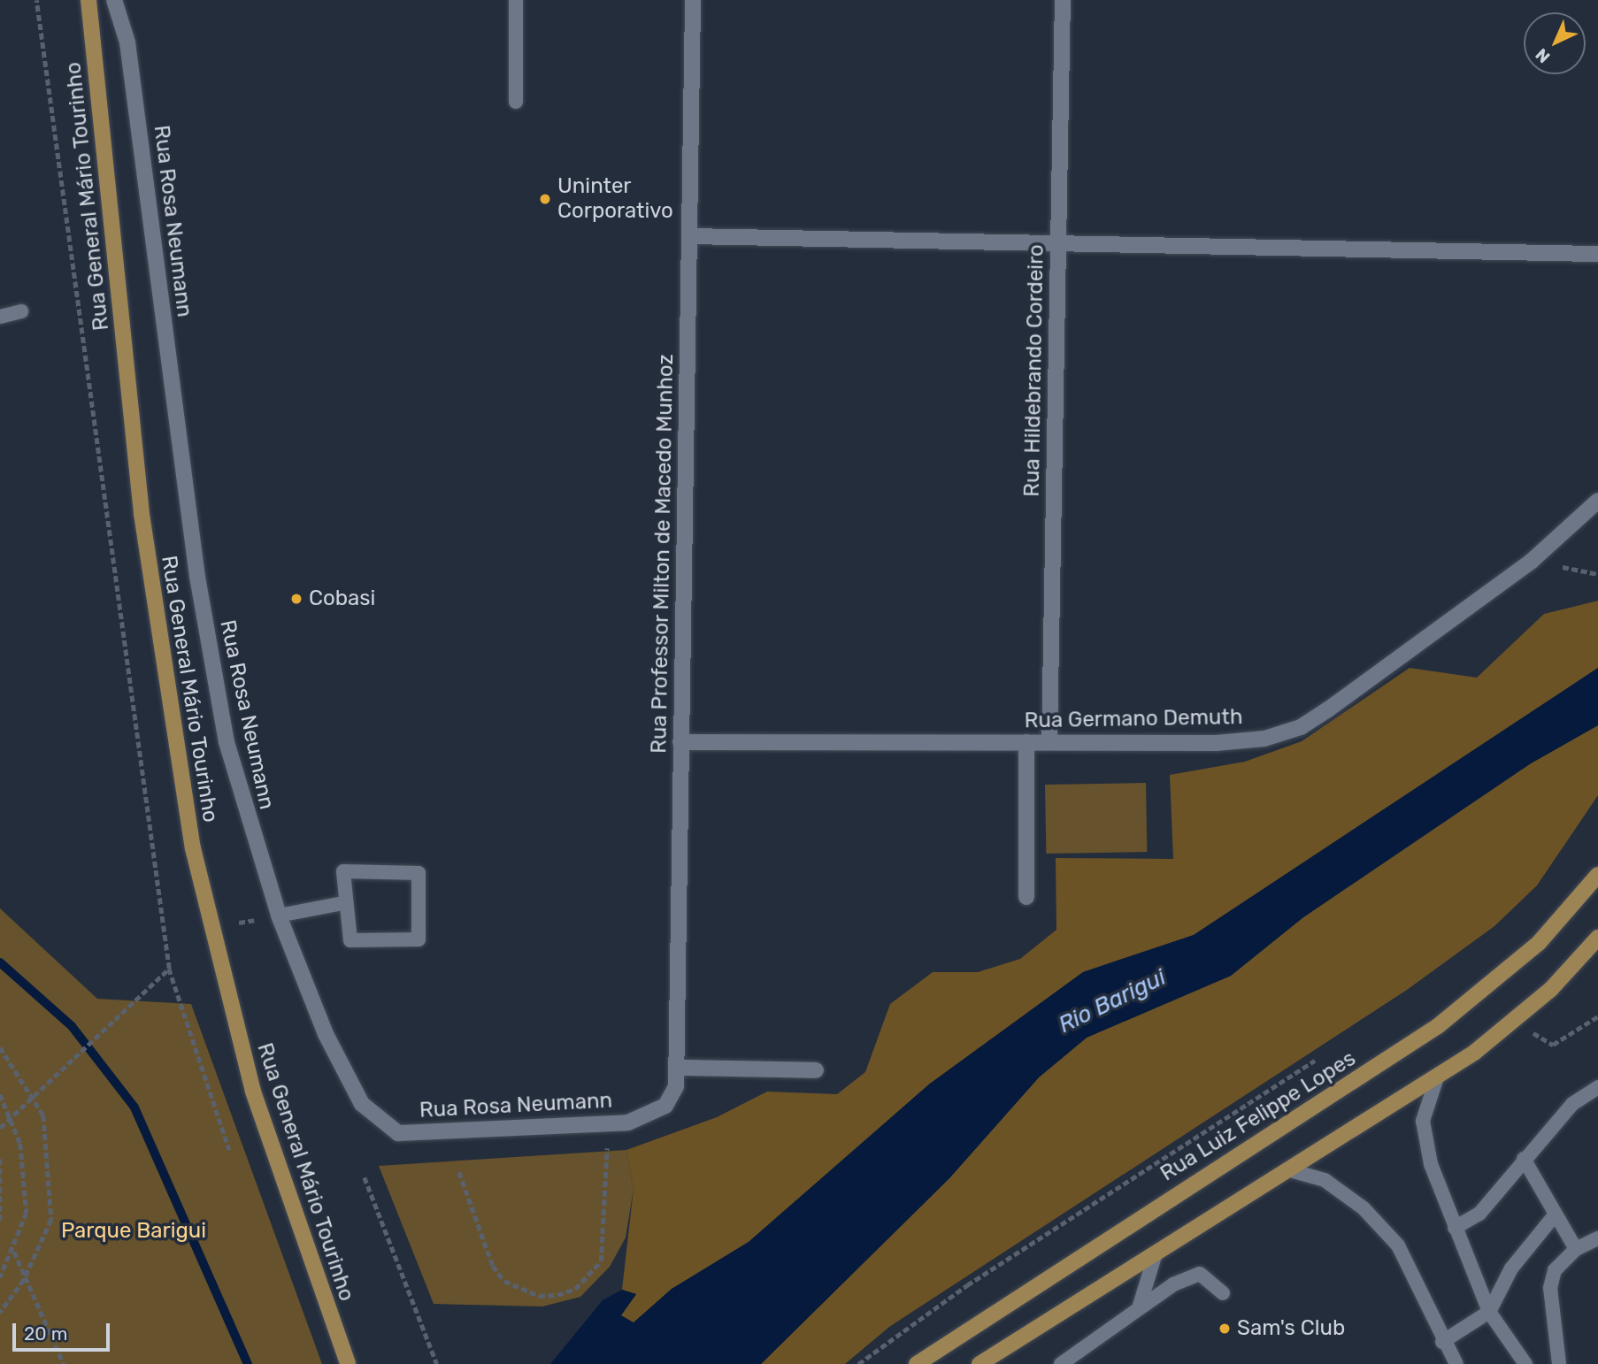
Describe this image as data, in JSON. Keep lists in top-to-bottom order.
{
  "streets": {
    "main road": ["Rua General Mário Tourinho", "Rua Luiz Felippe Lopes"],
    "street": [
      "Rua Rosa Neumann",
      "Rua Hildebrando Cordeiro",
      "Rua Professor Milton de Macedo Munhoz",
      "Rua Germano Demuth"
    ]
  },
  "crossings": [
    ["Rua Rosa Neumann", "Rua Professor Milton de Macedo Munhoz"],
    ["Rua Hildebrando Cordeiro", "Rua Germano Demuth"],
    ["Rua Professor Milton de Macedo Munhoz", "Rua Germano Demuth"]
  ],
  "water": ["Rio Barigui"],
  "parks": ["Parque Barigui"],
  "places": ["Uninter Corporativo", "Cobasi", "Sam's Club"],
  "scale_bar": "20 m",
  "north": "bottom left"
}
